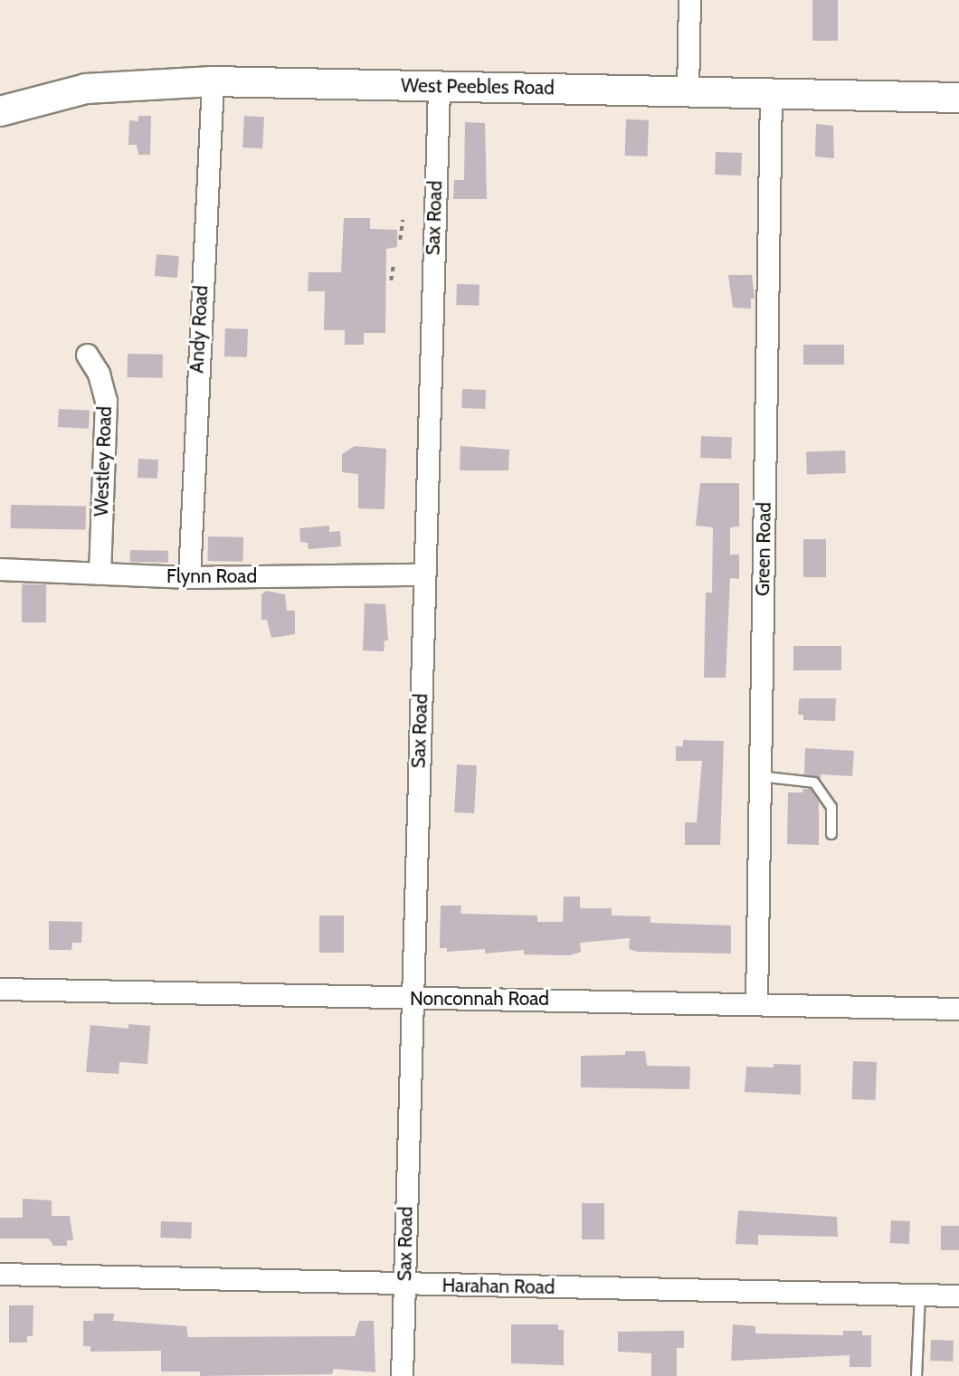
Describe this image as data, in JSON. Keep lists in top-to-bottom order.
{
  "streets": {
    "main road": ["West Peebles Road"],
    "street": [
      "Sax Road",
      "Andy Road",
      "Westley Road",
      "Green Road",
      "Flynn Road",
      "Nonconnah Road",
      "Harahan Road"
    ]
  },
  "crossings": [
    ["West Peebles Road", "Sax Road"],
    ["West Peebles Road", "Andy Road"],
    ["West Peebles Road", "Green Road"],
    ["Sax Road", "Flynn Road"],
    ["Sax Road", "Nonconnah Road"],
    ["Sax Road", "Harahan Road"],
    ["Andy Road", "Flynn Road"],
    ["Westley Road", "Flynn Road"],
    ["Green Road", "Nonconnah Road"]
  ]
}
